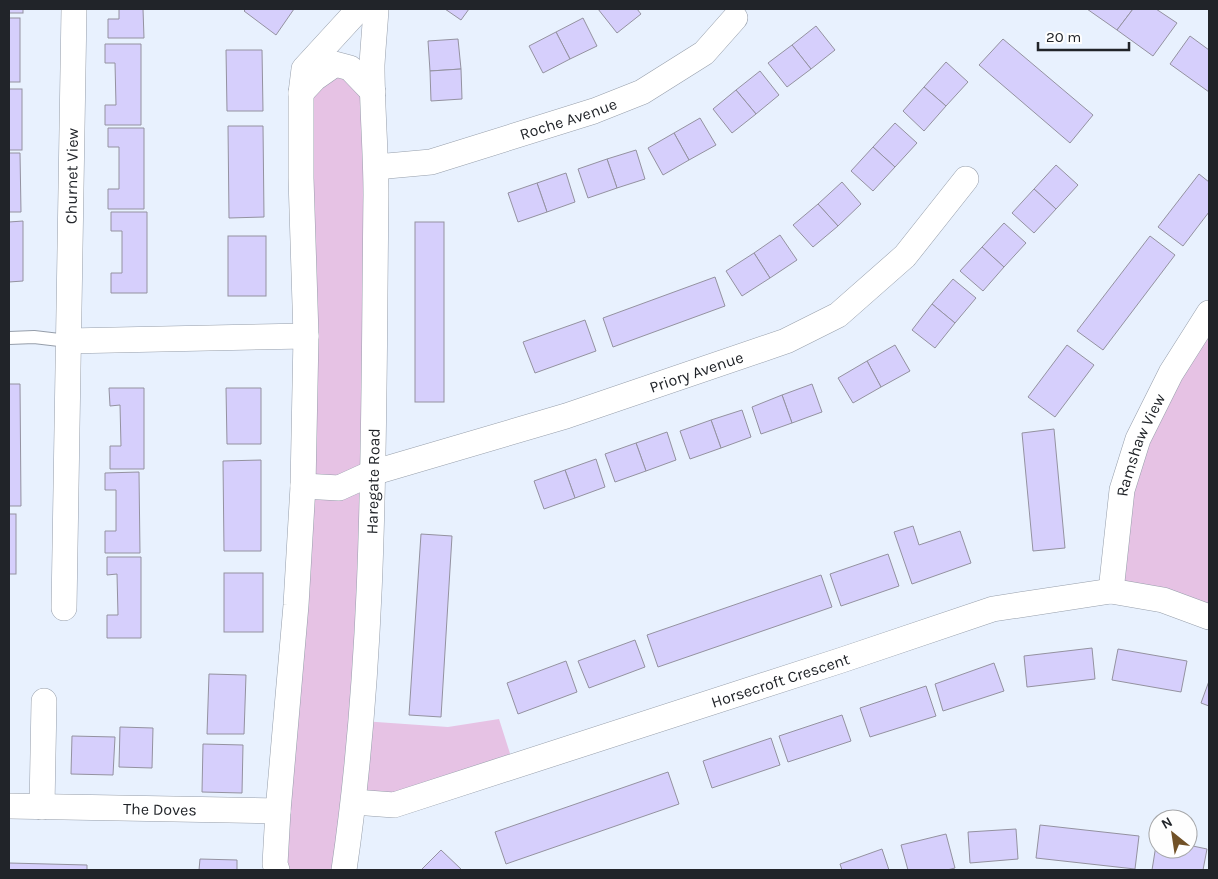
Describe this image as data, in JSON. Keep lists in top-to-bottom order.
{
  "streets": {
    "street": [
      "Roche Avenue",
      "Churnet View",
      "Priory Avenue",
      "Ramshaw View",
      "Haregate Road",
      "Horsecroft Crescent",
      "The Doves"
    ]
  },
  "crossings": [
    ["Roche Avenue", "Haregate Road"],
    ["Priory Avenue", "Haregate Road"],
    ["Ramshaw View", "Horsecroft Crescent"],
    ["Haregate Road", "Horsecroft Crescent"]
  ],
  "scale_bar": "20 m",
  "north": "top left"
}
